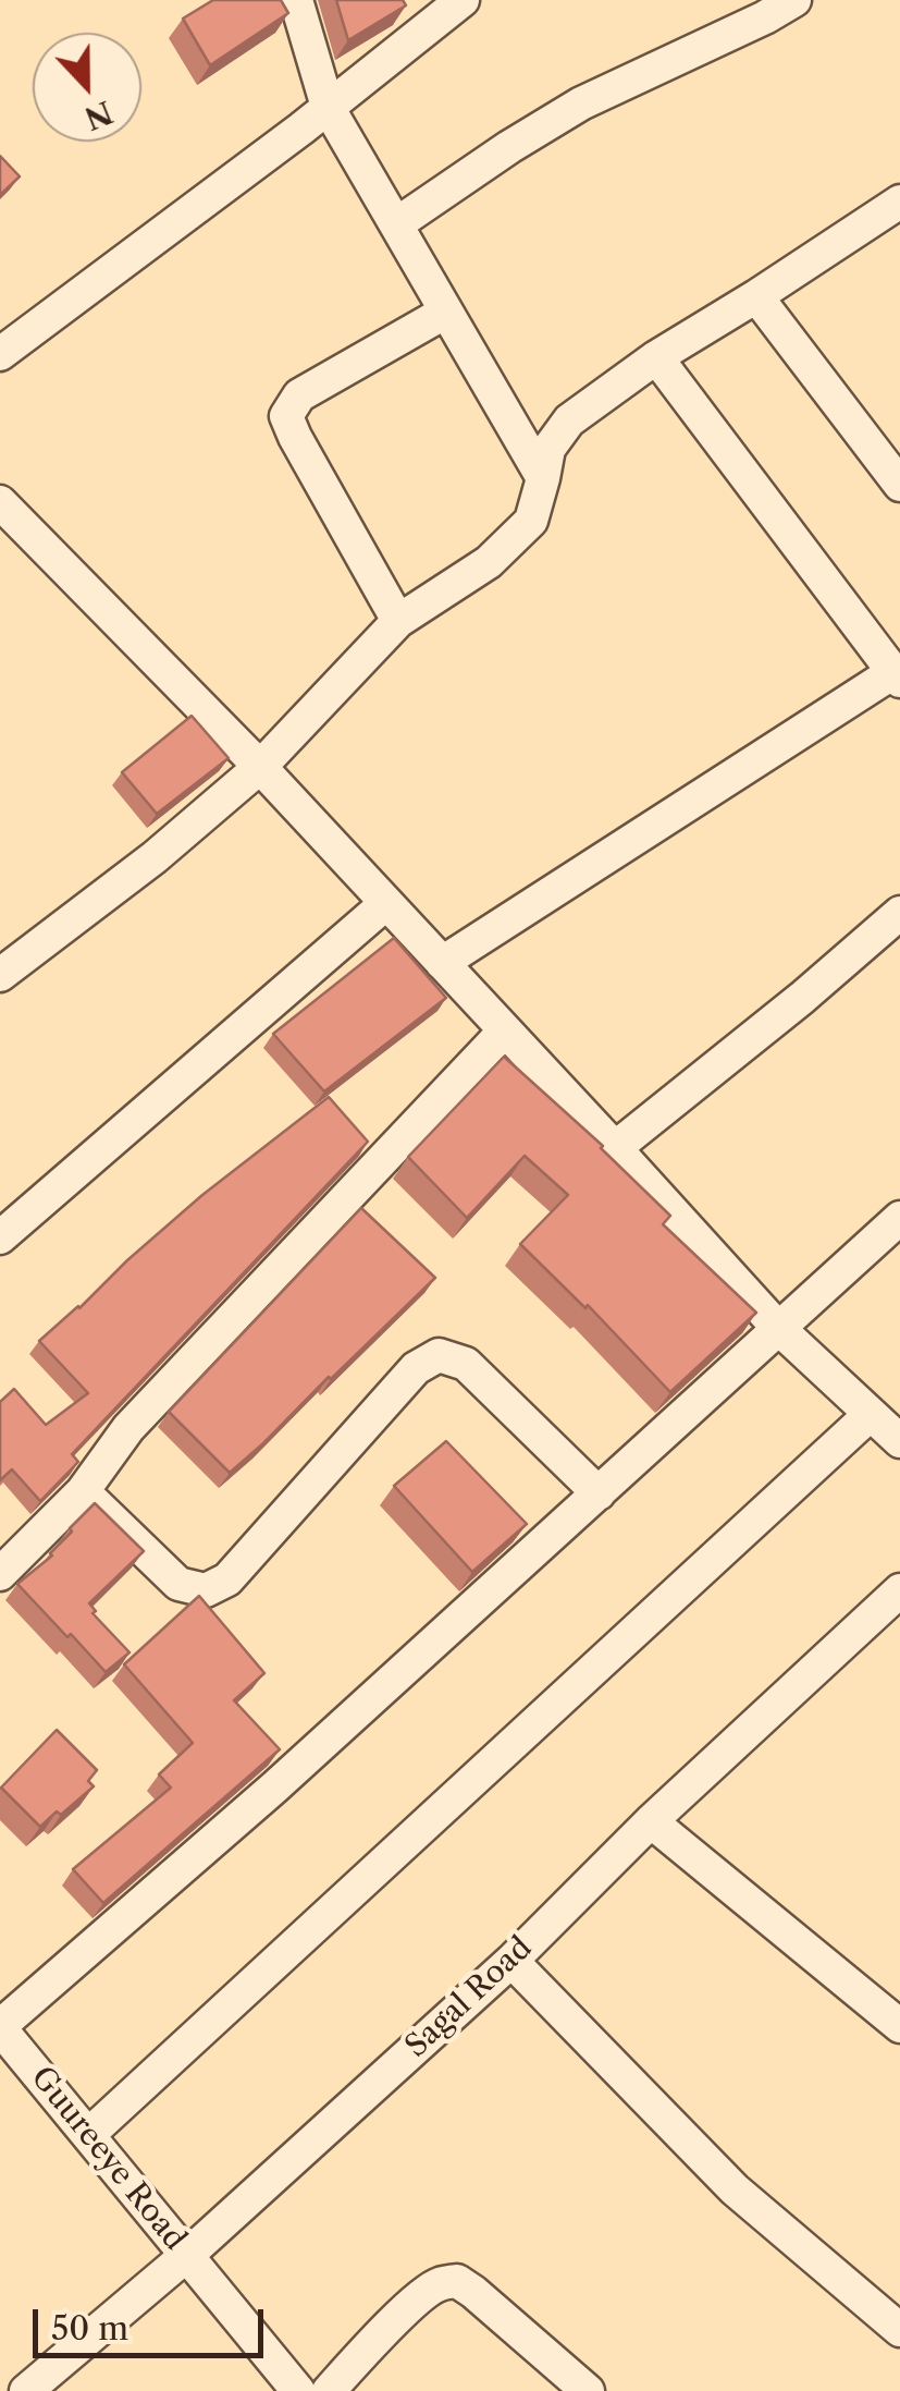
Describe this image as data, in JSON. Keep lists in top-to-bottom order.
{
  "streets": {
    "street": ["Sagal Road", "Guureeye Road"]
  },
  "crossings": [
    ["Sagal Road", "Guureeye Road"]
  ],
  "scale_bar": "50 m",
  "north": "bottom"
}
